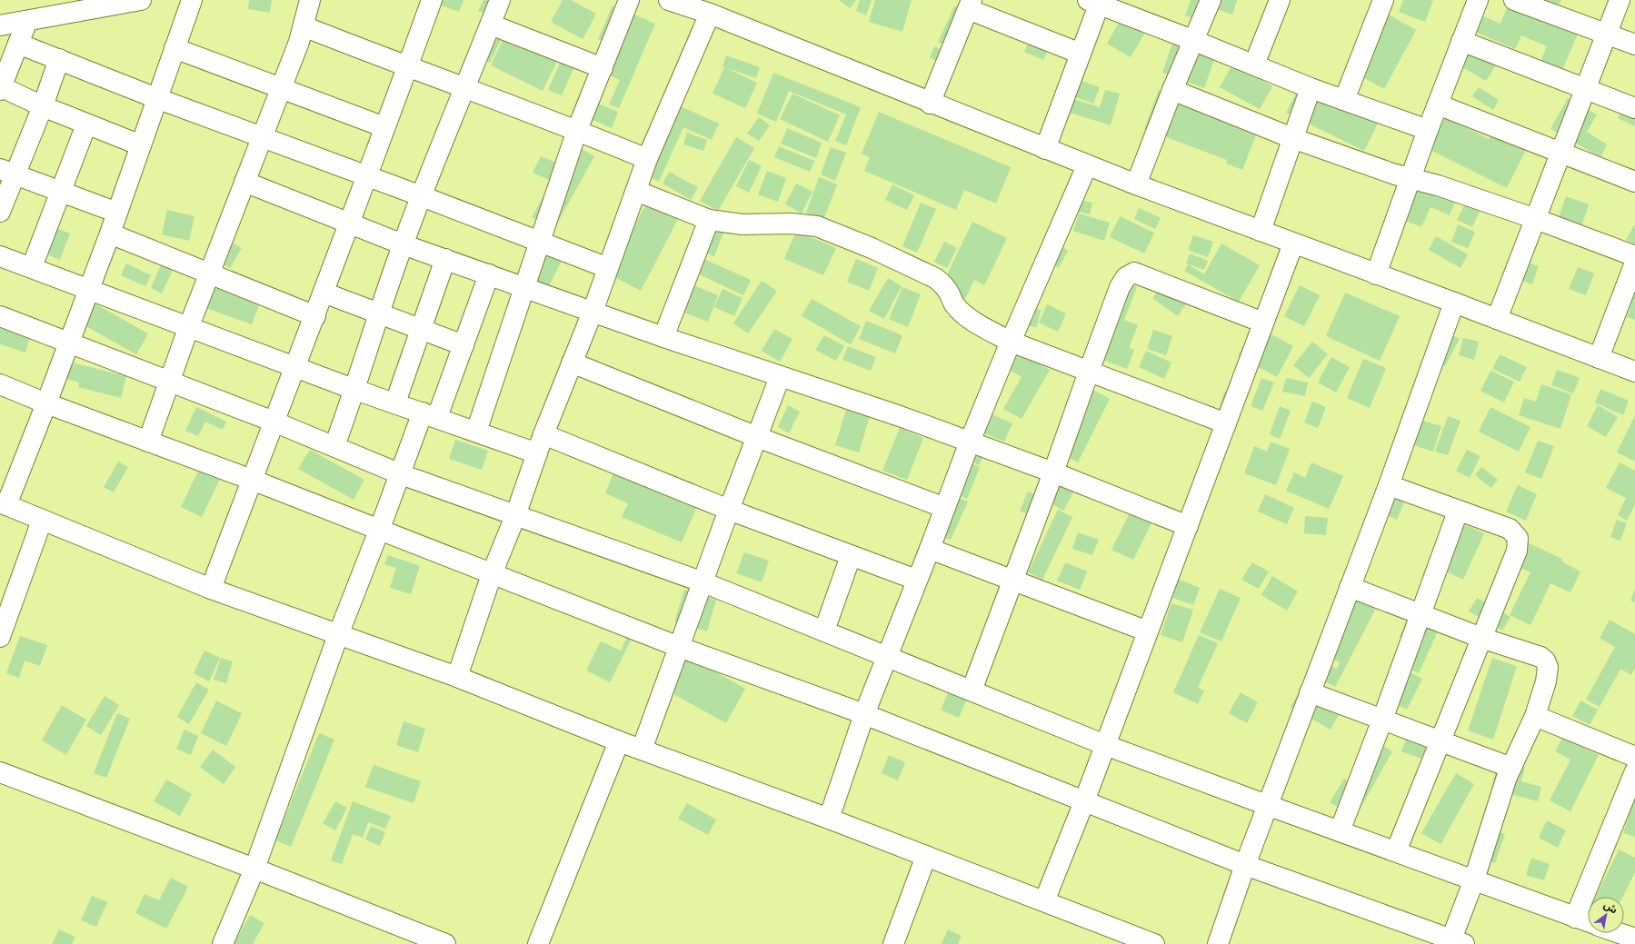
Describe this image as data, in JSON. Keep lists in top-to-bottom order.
{
  "north": "top right"
}
